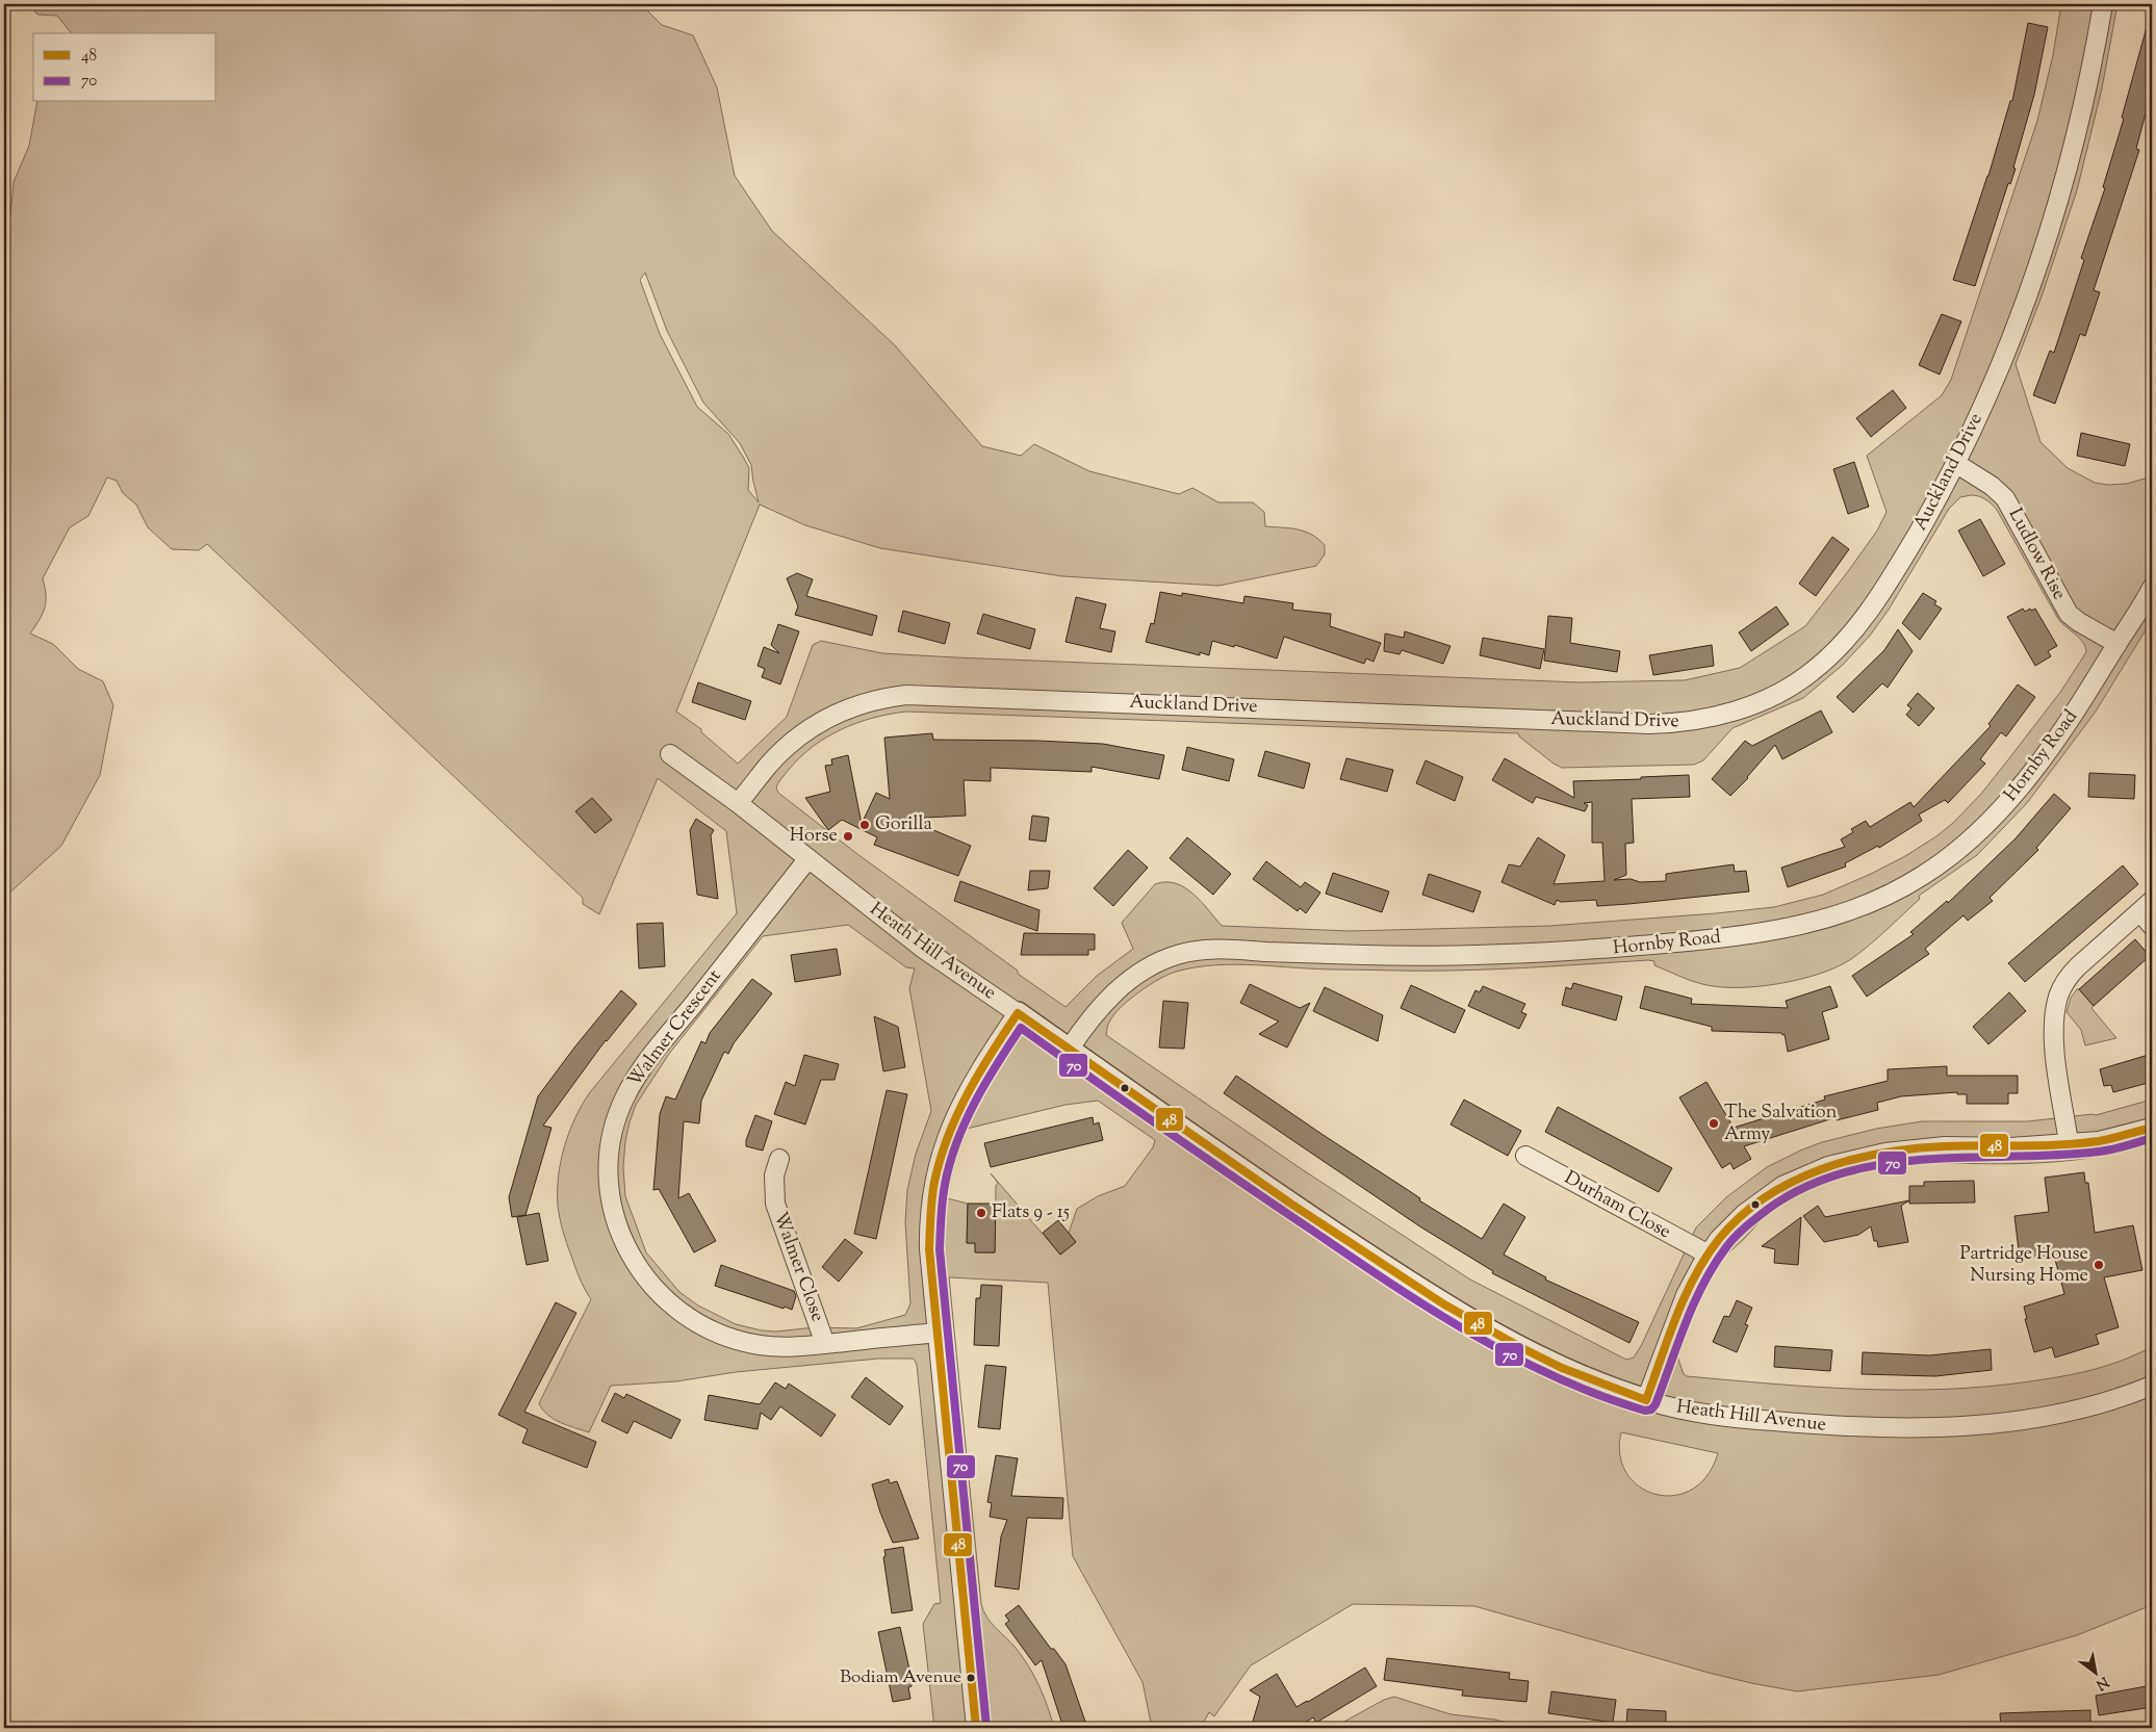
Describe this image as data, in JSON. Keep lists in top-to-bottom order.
{
  "streets": {
    "street": [
      "Auckland Drive",
      "Ludlow Rise",
      "Hornby Road",
      "Heath Hill Avenue",
      "Walmer Crescent",
      "Durham Close",
      "Walmer Close"
    ]
  },
  "crossings": [
    ["Auckland Drive", "Ludlow Rise"],
    ["Auckland Drive", "Heath Hill Avenue"],
    ["Ludlow Rise", "Hornby Road"],
    ["Hornby Road", "Heath Hill Avenue"],
    ["Heath Hill Avenue", "Walmer Crescent"],
    ["Walmer Crescent", "Walmer Close"]
  ],
  "places": [
    "Gorilla",
    "Horse",
    "The Salvation Army",
    "Flats 9 - 15",
    "Partridge House Nursing Home",
    "Bodiam Avenue"
  ],
  "lines": ["transit line 48", "transit line 70"],
  "legend": ["48", "70"],
  "north": "bottom right"
}
